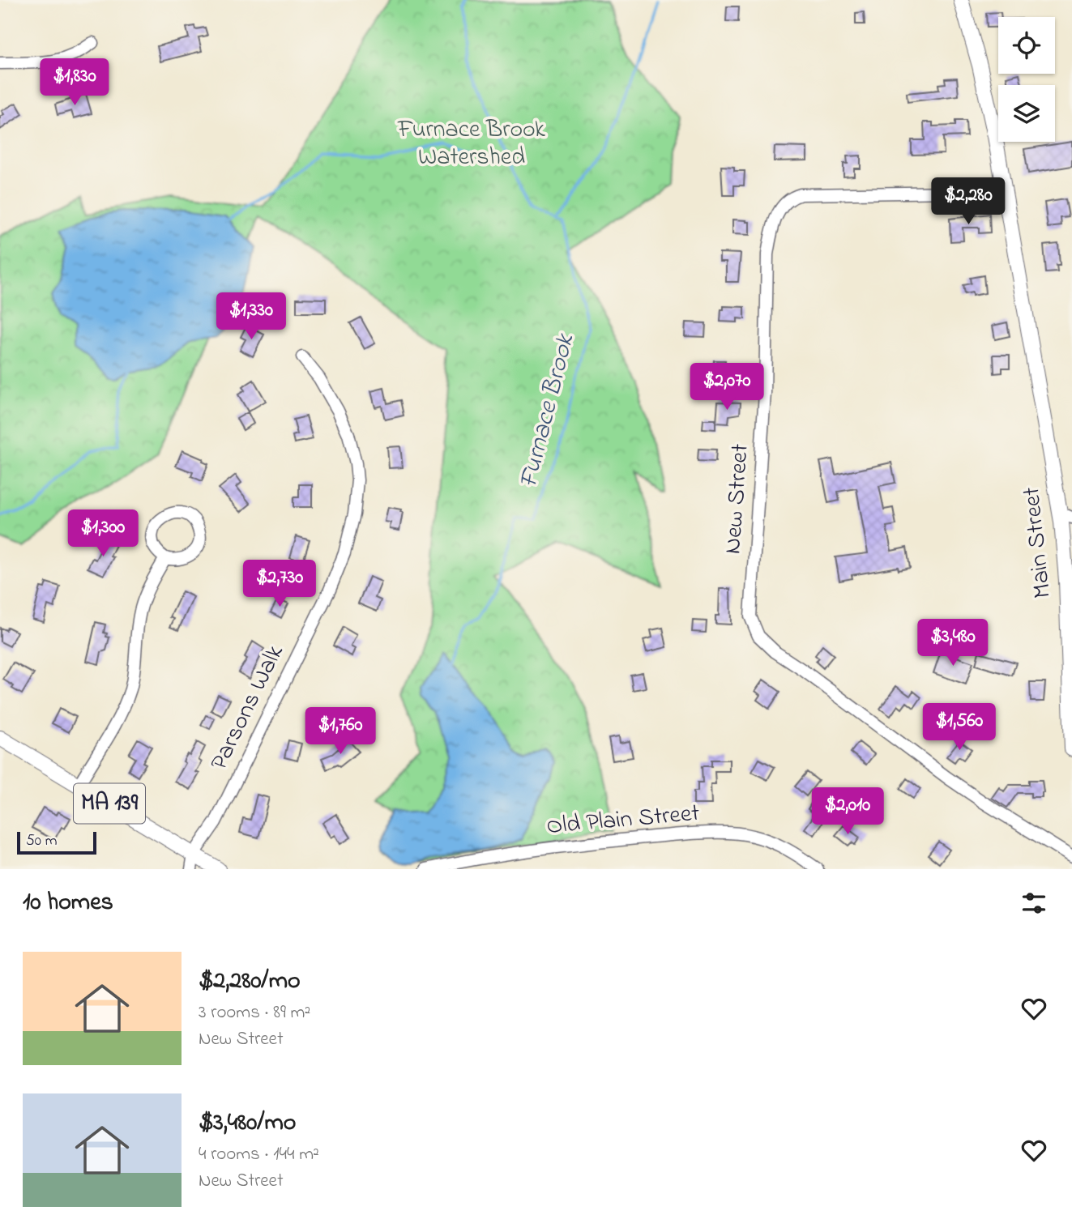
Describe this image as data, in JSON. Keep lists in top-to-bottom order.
{
  "streets": {
    "main road": ["Main Street", "MA 139"],
    "street": ["New Street", "Parsons Walk", "Old Plain Street"]
  },
  "crossings": [
    ["New Street", "Main Street"],
    ["Parsons Walk", "MA 139"]
  ],
  "water": ["Furnace Brook"],
  "parks": ["Furnace Brook Watershed"],
  "scale_bar": "50 m",
  "page": {
    "price": [
      "$1,830",
      "$2,280",
      "$1,330",
      "$2,070",
      "$1,300",
      "$2,730",
      "$3,480",
      "$1,560",
      "$1,760",
      "$2,010"
    ],
    "scale": "50 m",
    "heading": "10 homes",
    "list": [
      {
        "name": "$2,280/mo",
        "note": "3 rooms · 89 m² · New Street"
      },
      {
        "name": "$3,480/mo",
        "note": "4 rooms · 144 m² · New Street"
      }
    ]
  }
}
